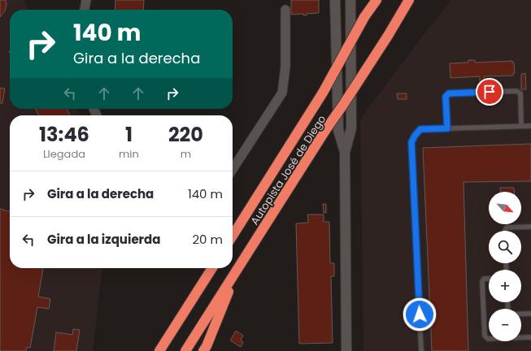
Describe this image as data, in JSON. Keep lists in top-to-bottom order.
{
  "streets": {
    "highway": ["Autopista José de Diego"]
  },
  "north": "bottom right",
  "page": {
    "turn": ["140 m", "Gira a la derecha"],
    "eta": [
      "13:46",
      "Llegada",
      "1",
      "min",
      "220",
      "m"
    ],
    "list": [
      {
        "name": "Gira a la derecha",
        "value": "140 m"
      },
      {
        "name": "Gira a la izquierda",
        "value": "20 m"
      }
    ],
    "map_buttons": ["+", "−"]
  }
}
